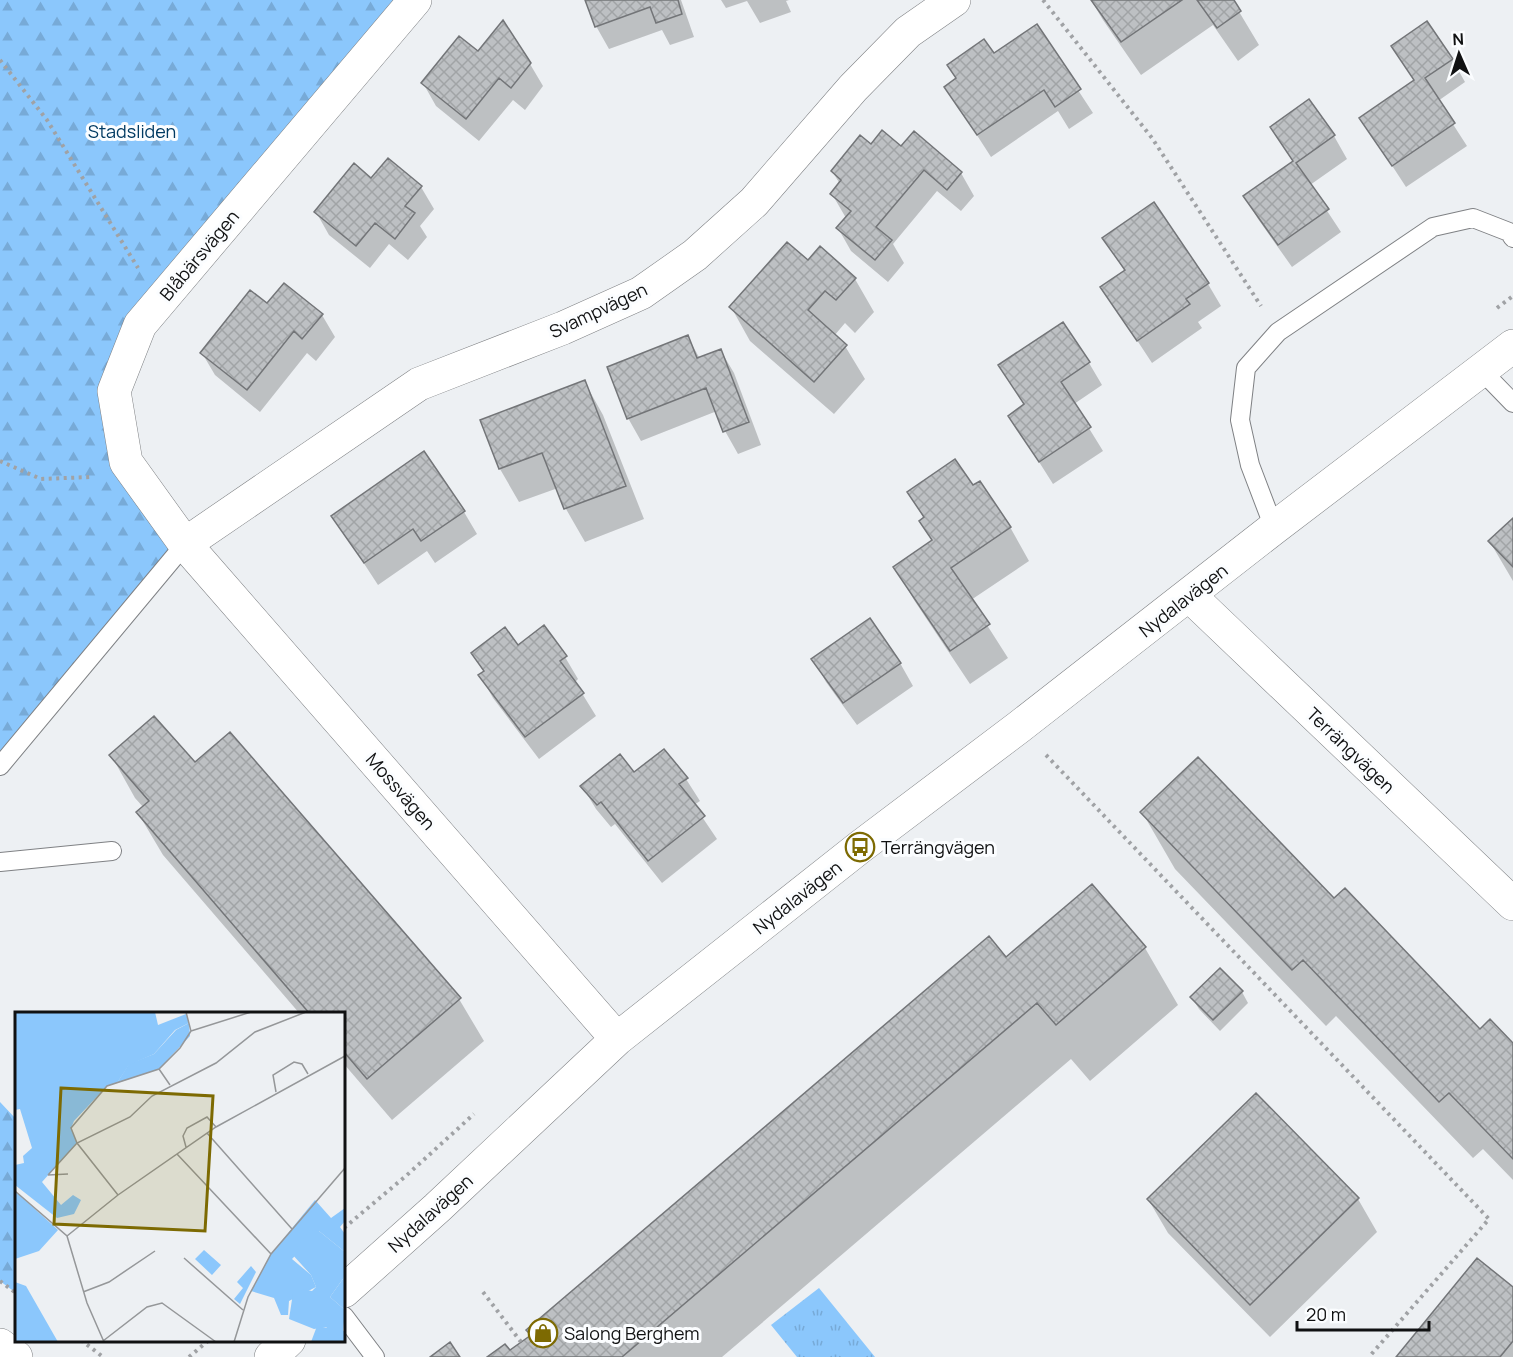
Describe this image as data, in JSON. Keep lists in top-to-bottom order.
{
  "streets": {
    "street": [
      "Blåbärsvägen",
      "Svampvägen",
      "Nydalavägen",
      "Terrängvägen",
      "Mossvägen"
    ]
  },
  "crossings": [
    ["Blåbärsvägen", "Svampvägen"],
    ["Blåbärsvägen", "Mossvägen"],
    ["Svampvägen", "Mossvägen"],
    ["Nydalavägen", "Terrängvägen"],
    ["Nydalavägen", "Mossvägen"]
  ],
  "parks": ["Stadsliden"],
  "places": {
    "bus stop": ["Terrängvägen"],
    "shop": ["Salong Berghem"]
  },
  "scale_bar": "20 m",
  "north": "top"
}
